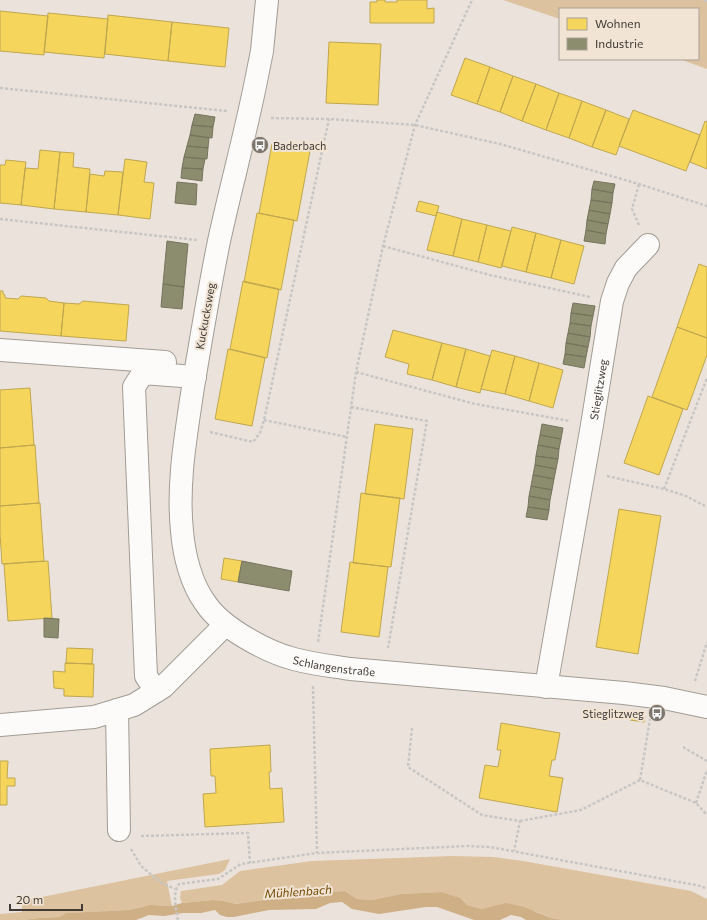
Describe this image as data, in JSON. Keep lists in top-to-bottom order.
{
  "streets": {
    "street": ["Kuckucksweg", "Stieglitzweg", "Schlangenstraße"]
  },
  "crossings": [
    ["Kuckucksweg", "Schlangenstraße"],
    ["Stieglitzweg", "Schlangenstraße"]
  ],
  "water": ["Mühlenbach"],
  "places": {
    "bus stop": ["Baderbach", "Stieglitzweg"]
  },
  "legend": ["Wohnen", "Industrie"],
  "scale_bar": "20 m"
}
